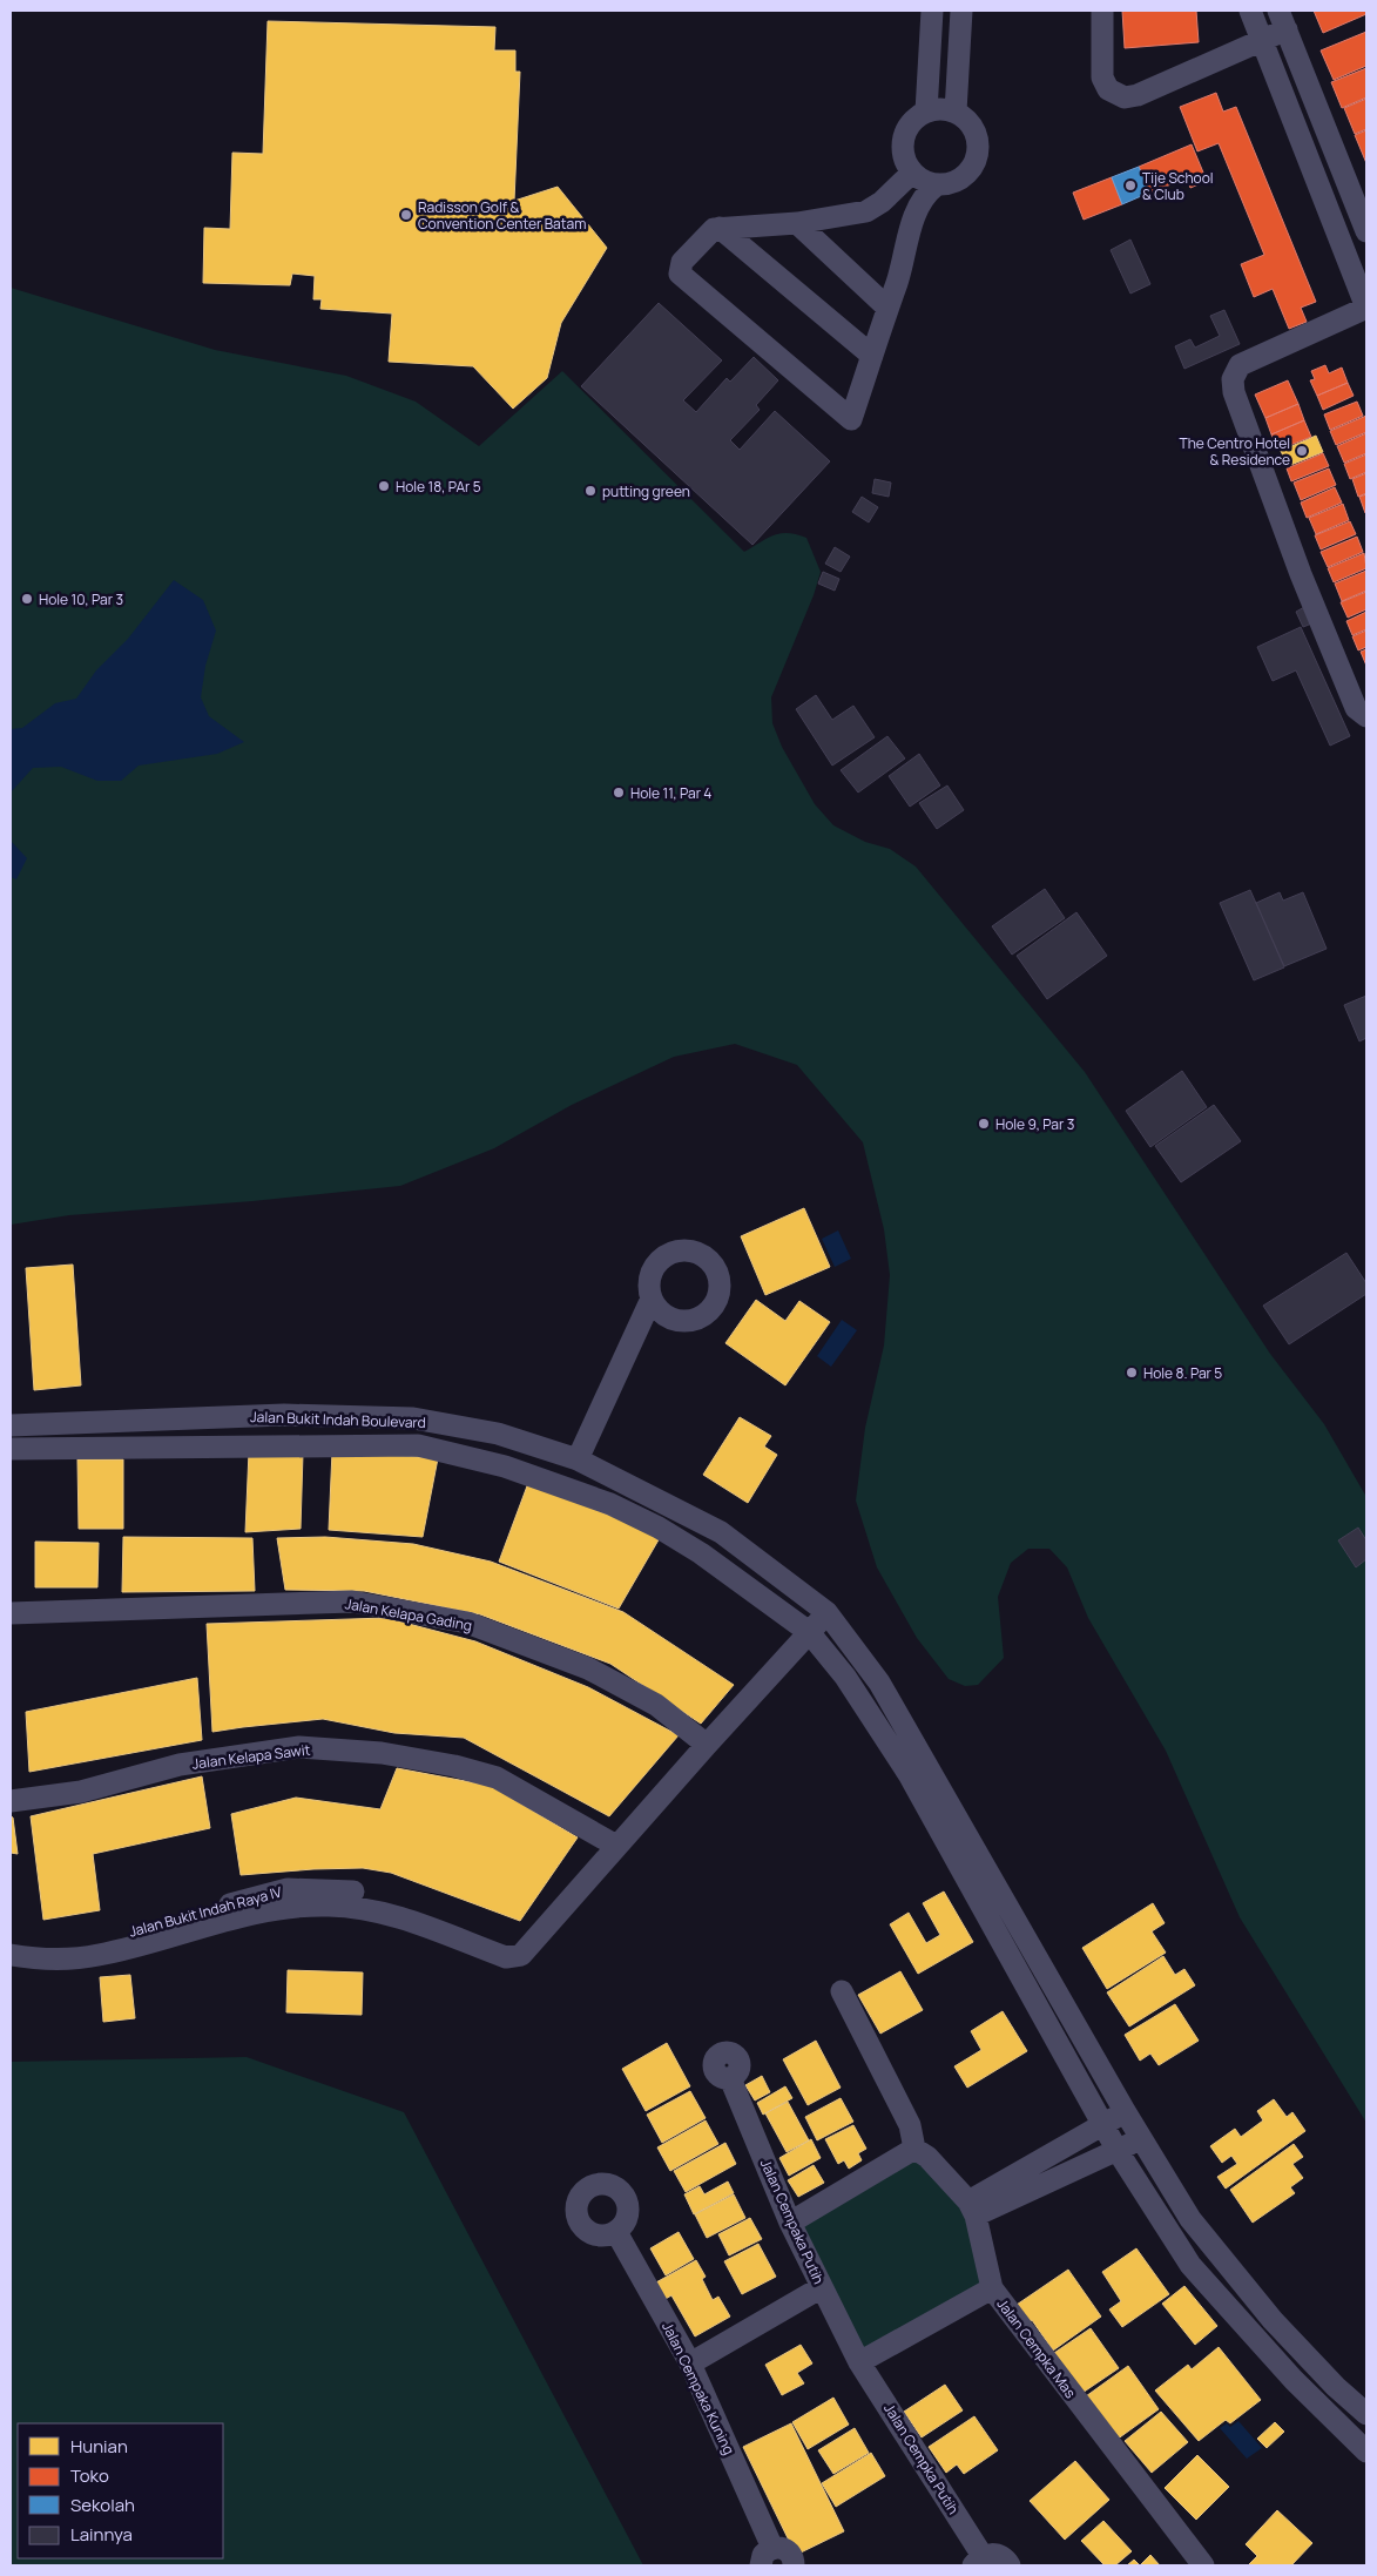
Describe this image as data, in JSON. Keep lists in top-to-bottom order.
{
  "streets": {
    "street": [
      "Jalan Bukit Indah Boulevard",
      "Jalan Kelapa Gading",
      "Jalan Kelapa Sawit",
      "Jalan Bukit Indah Raya IV",
      "Jalan Cempaka Putih",
      "Jalan Cempka Mas",
      "Jalan Cempaka Kuning",
      "Jalan Cempka Putih"
    ]
  },
  "crossings": [
    ["Jalan Cempaka Putih", "Jalan Cempka Putih"]
  ],
  "places": [
    "Tije School & Club",
    "Radisson Golf & Convention Center Batam",
    "The Centro Hotel & Residence",
    "Hole 18, PAr 5",
    "putting green",
    "Hole 10, Par 3",
    "Hole 11, Par 4",
    "Hole 9, Par 3",
    "Hole 8. Par 5"
  ],
  "legend": [
    "Hunian",
    "Toko",
    "Sekolah",
    "Lainnya"
  ]
}
